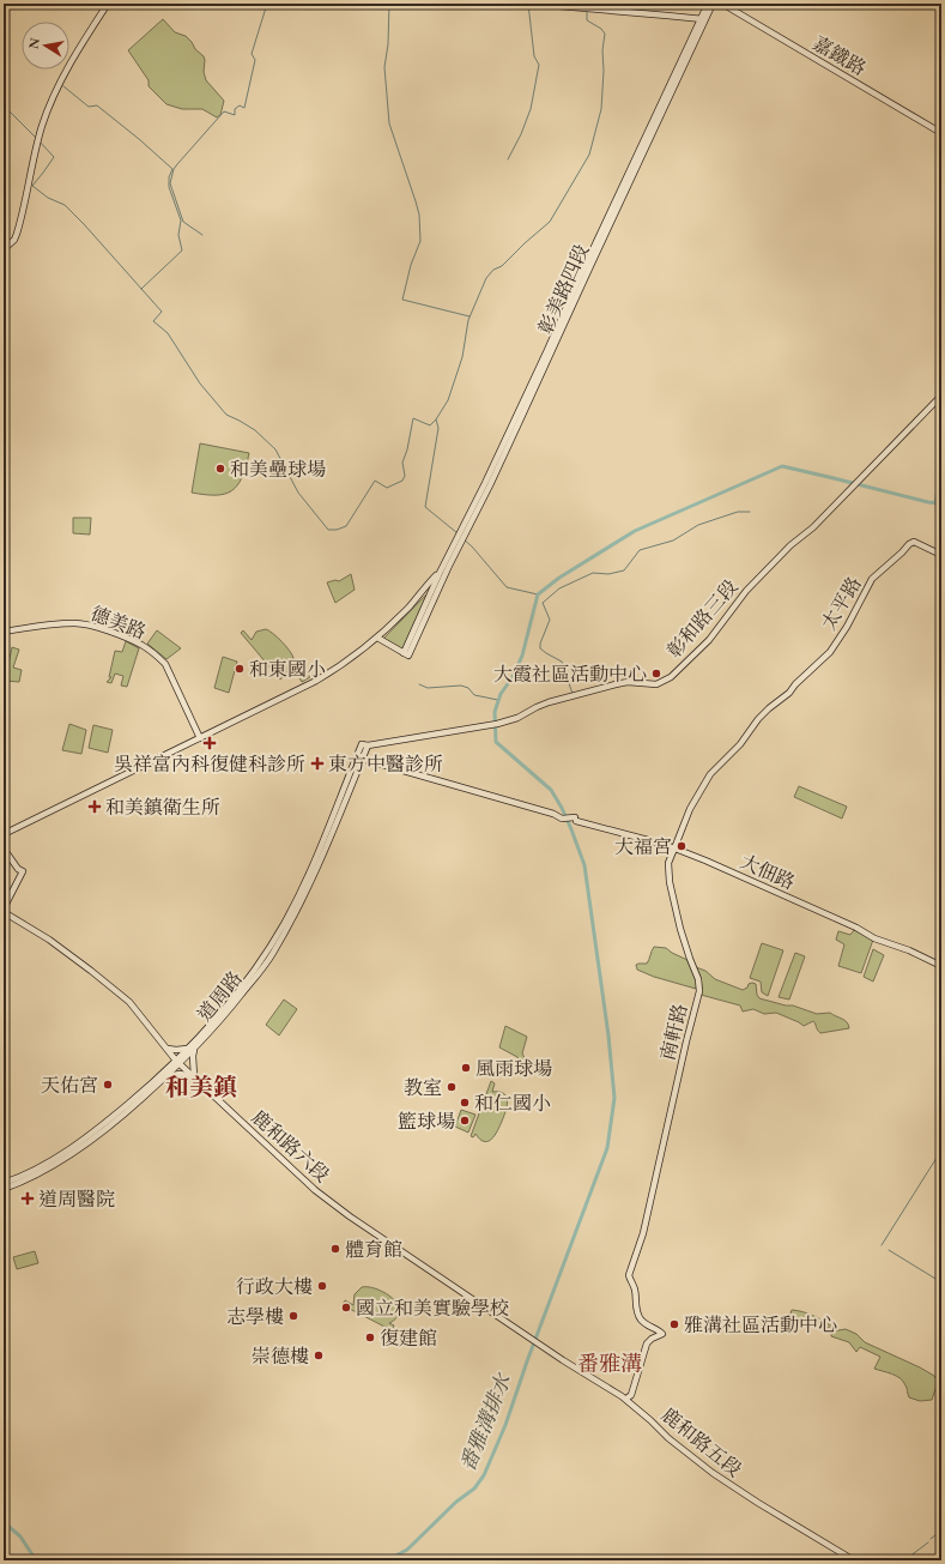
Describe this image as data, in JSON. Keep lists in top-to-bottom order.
{
  "streets": {
    "main road": [
      "嘉鐵路",
      "彰美路四段",
      "太平路",
      "彰和路三段",
      "德美路",
      "大佃路",
      "道周路",
      "南軒路",
      "鹿和路六段",
      "鹿和路五段"
    ]
  },
  "crossings": [
    ["太平路", "南軒路"],
    ["彰和路三段", "道周路"],
    ["大佃路", "道周路"],
    ["大佃路", "南軒路"],
    ["道周路", "鹿和路六段"],
    ["南軒路", "鹿和路五段"],
    ["鹿和路六段", "鹿和路五段"]
  ],
  "districts": ["和美鎮", "番雅溝"],
  "water": ["番雅溝排水"],
  "places": {
    "other": [
      "和美壘球場",
      "和東國小",
      "大霞社區活動中心",
      "大福宮",
      "風雨球場",
      "天佑宮",
      "教室",
      "和仁國小",
      "籃球場",
      "體育館",
      "行政大樓",
      "國立和美實驗學校",
      "志學樓",
      "雅溝社區活動中心",
      "復建館",
      "崇德樓"
    ],
    "health": [
      "吳祥富內科復健科診所",
      "東方中醫診所",
      "和美鎮衛生所",
      "道周醫院"
    ]
  },
  "north": "left"
}
